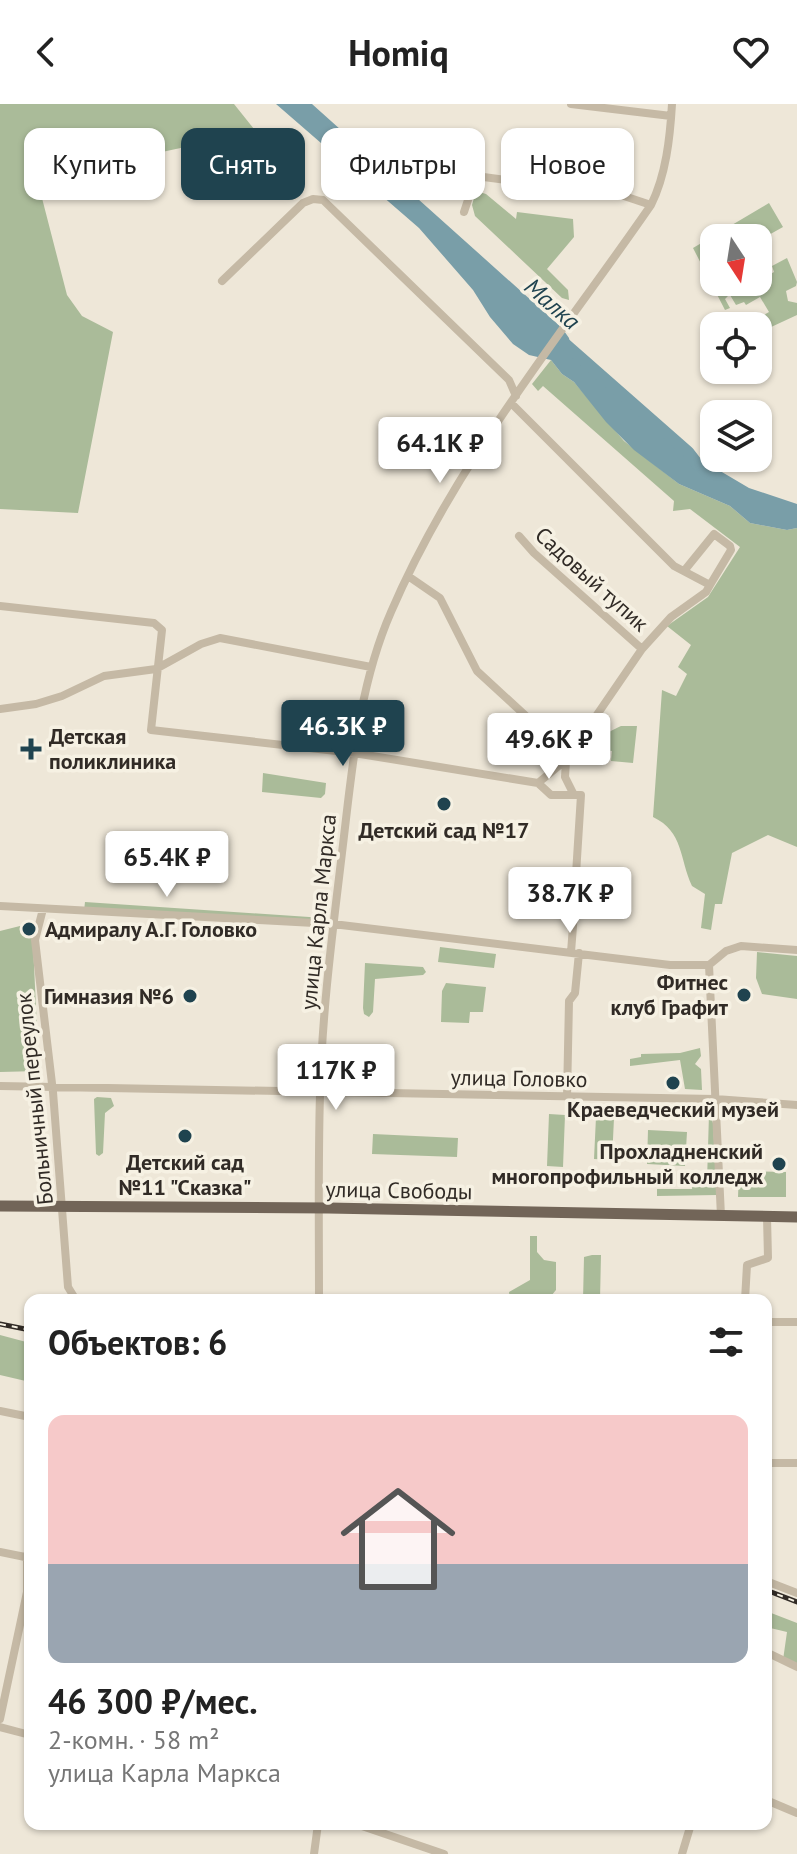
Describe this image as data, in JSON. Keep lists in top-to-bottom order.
{
  "streets": {
    "main road": ["улица Свободы"],
    "street": [
      "Садовый тупик",
      "улица Карла Маркса",
      "улица Головко",
      "Больничный переулок"
    ]
  },
  "crossings": [
    ["улица Карла Маркса", "улица Головко"],
    ["улица Карла Маркса", "улица Свободы"],
    ["улица Головко", "Больничный переулок"],
    ["Больничный переулок", "улица Свободы"]
  ],
  "water": ["Малка"],
  "places": {
    "health": ["Детская поликлиника"],
    "other": [
      "Детский сад №17",
      "Адмиралу А.Г. Головко",
      "Фитнес клуб Графит",
      "Гимназия №6",
      "Краеведческий музей",
      "Детский сад №11 \"Сказка\"",
      "Прохладненский многопрофильный колледж"
    ]
  },
  "north": "bottom",
  "page": {
    "header": "Homiq",
    "chip": [
      "Купить",
      "Снять",
      "Фильтры",
      "Новое"
    ],
    "price": [
      "64.1K ₽",
      "46.3K ₽",
      "49.6K ₽",
      "65.4K ₽",
      "38.7K ₽",
      "117K ₽"
    ],
    "heading": "Объектов: 6",
    "list": [
      {
        "name": "46 300 ₽/мес.",
        "note": "2-комн. · 58 m² · улица Карла Маркса"
      }
    ]
  }
}
